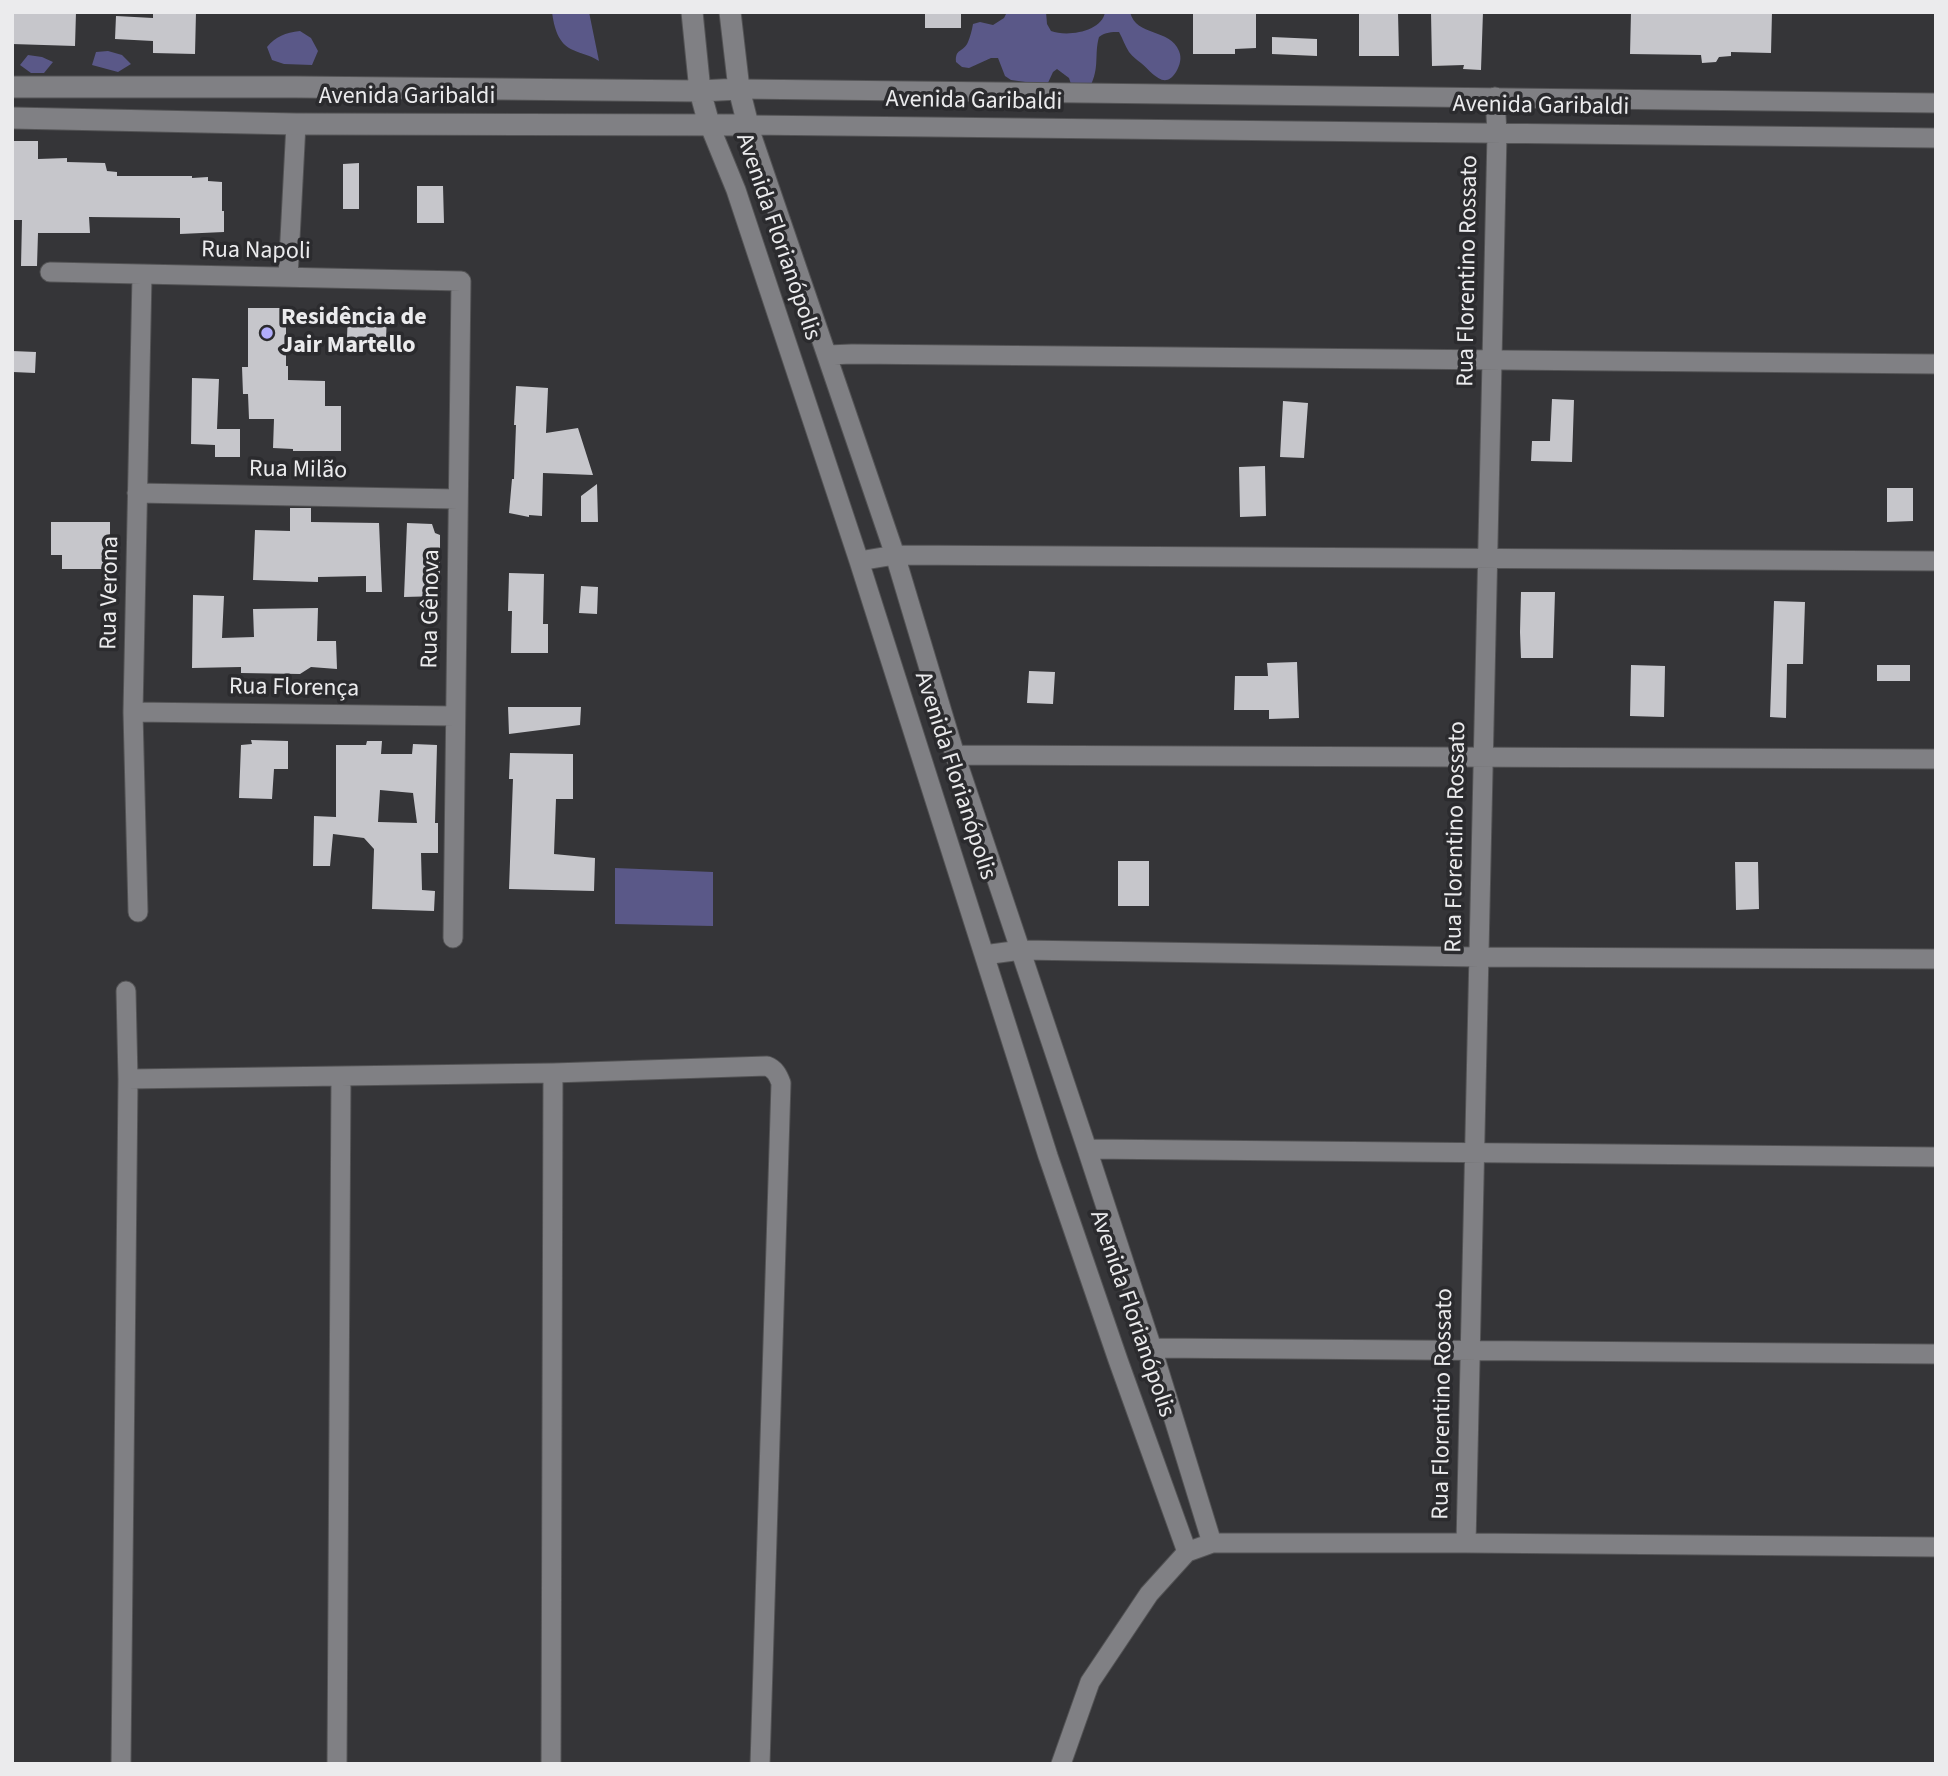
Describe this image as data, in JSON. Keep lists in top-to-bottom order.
{
  "streets": {
    "street": [
      "Avenida Garibaldi",
      "Avenida Florianópolis",
      "Rua Napoli",
      "Rua Florentino Rossato",
      "Rua Milão",
      "Rua Verona",
      "Rua Gênova",
      "Rua Florença"
    ]
  },
  "crossings": [
    ["Avenida Garibaldi", "Avenida Florianópolis"],
    ["Avenida Garibaldi", "Rua Florentino Rossato"],
    ["Rua Napoli", "Rua Verona"],
    ["Rua Napoli", "Rua Gênova"],
    ["Rua Milão", "Rua Verona"],
    ["Rua Milão", "Rua Gênova"],
    ["Rua Verona", "Rua Florença"],
    ["Rua Gênova", "Rua Florença"]
  ],
  "places": ["Residência de Jair Martello"]
}
